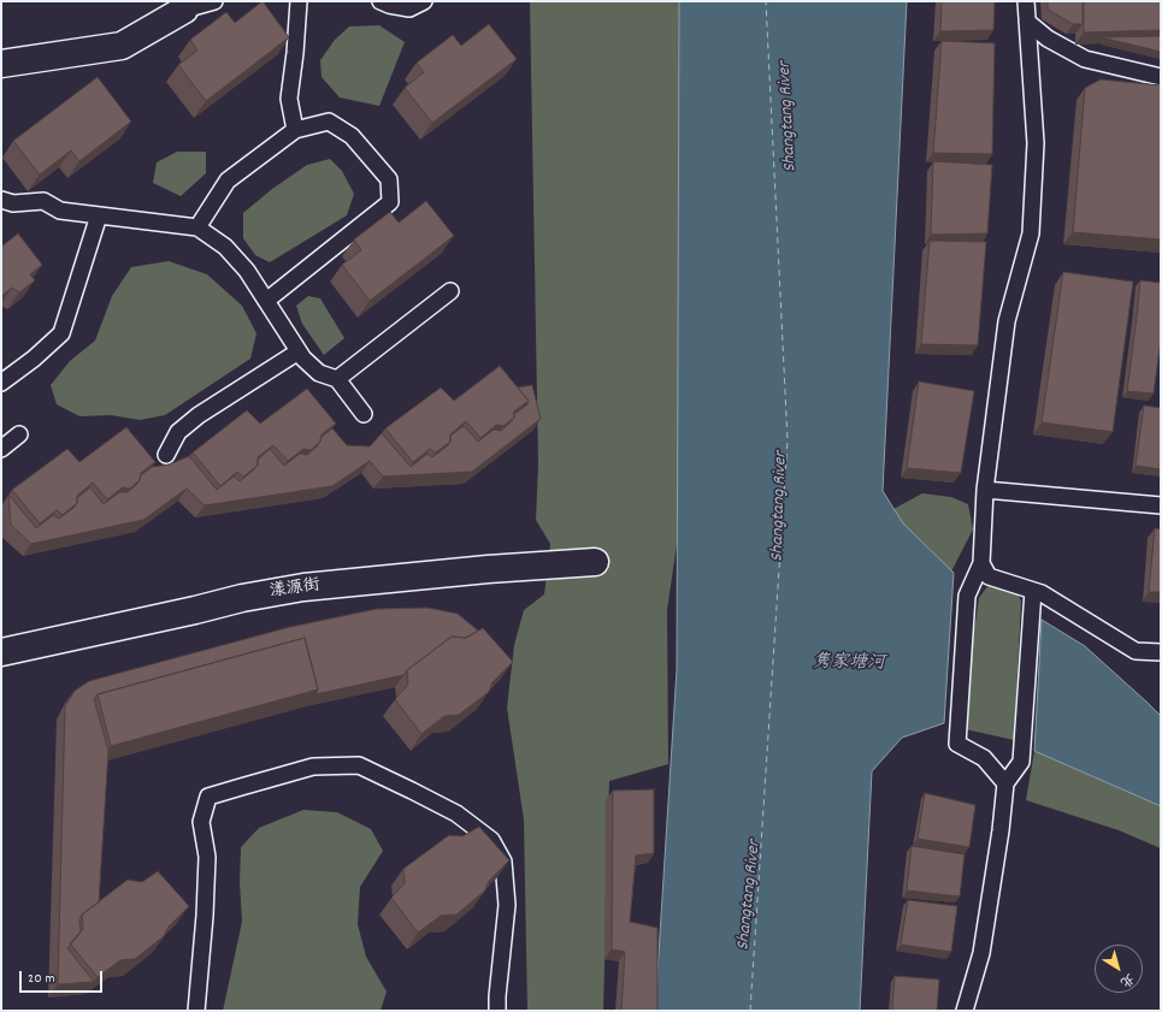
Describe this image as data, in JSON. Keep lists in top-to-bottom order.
{
  "streets": {
    "street": ["漾源街"]
  },
  "water": ["Shangtang River", "隽家塘河"],
  "scale_bar": "20 m",
  "north": "bottom right"
}
